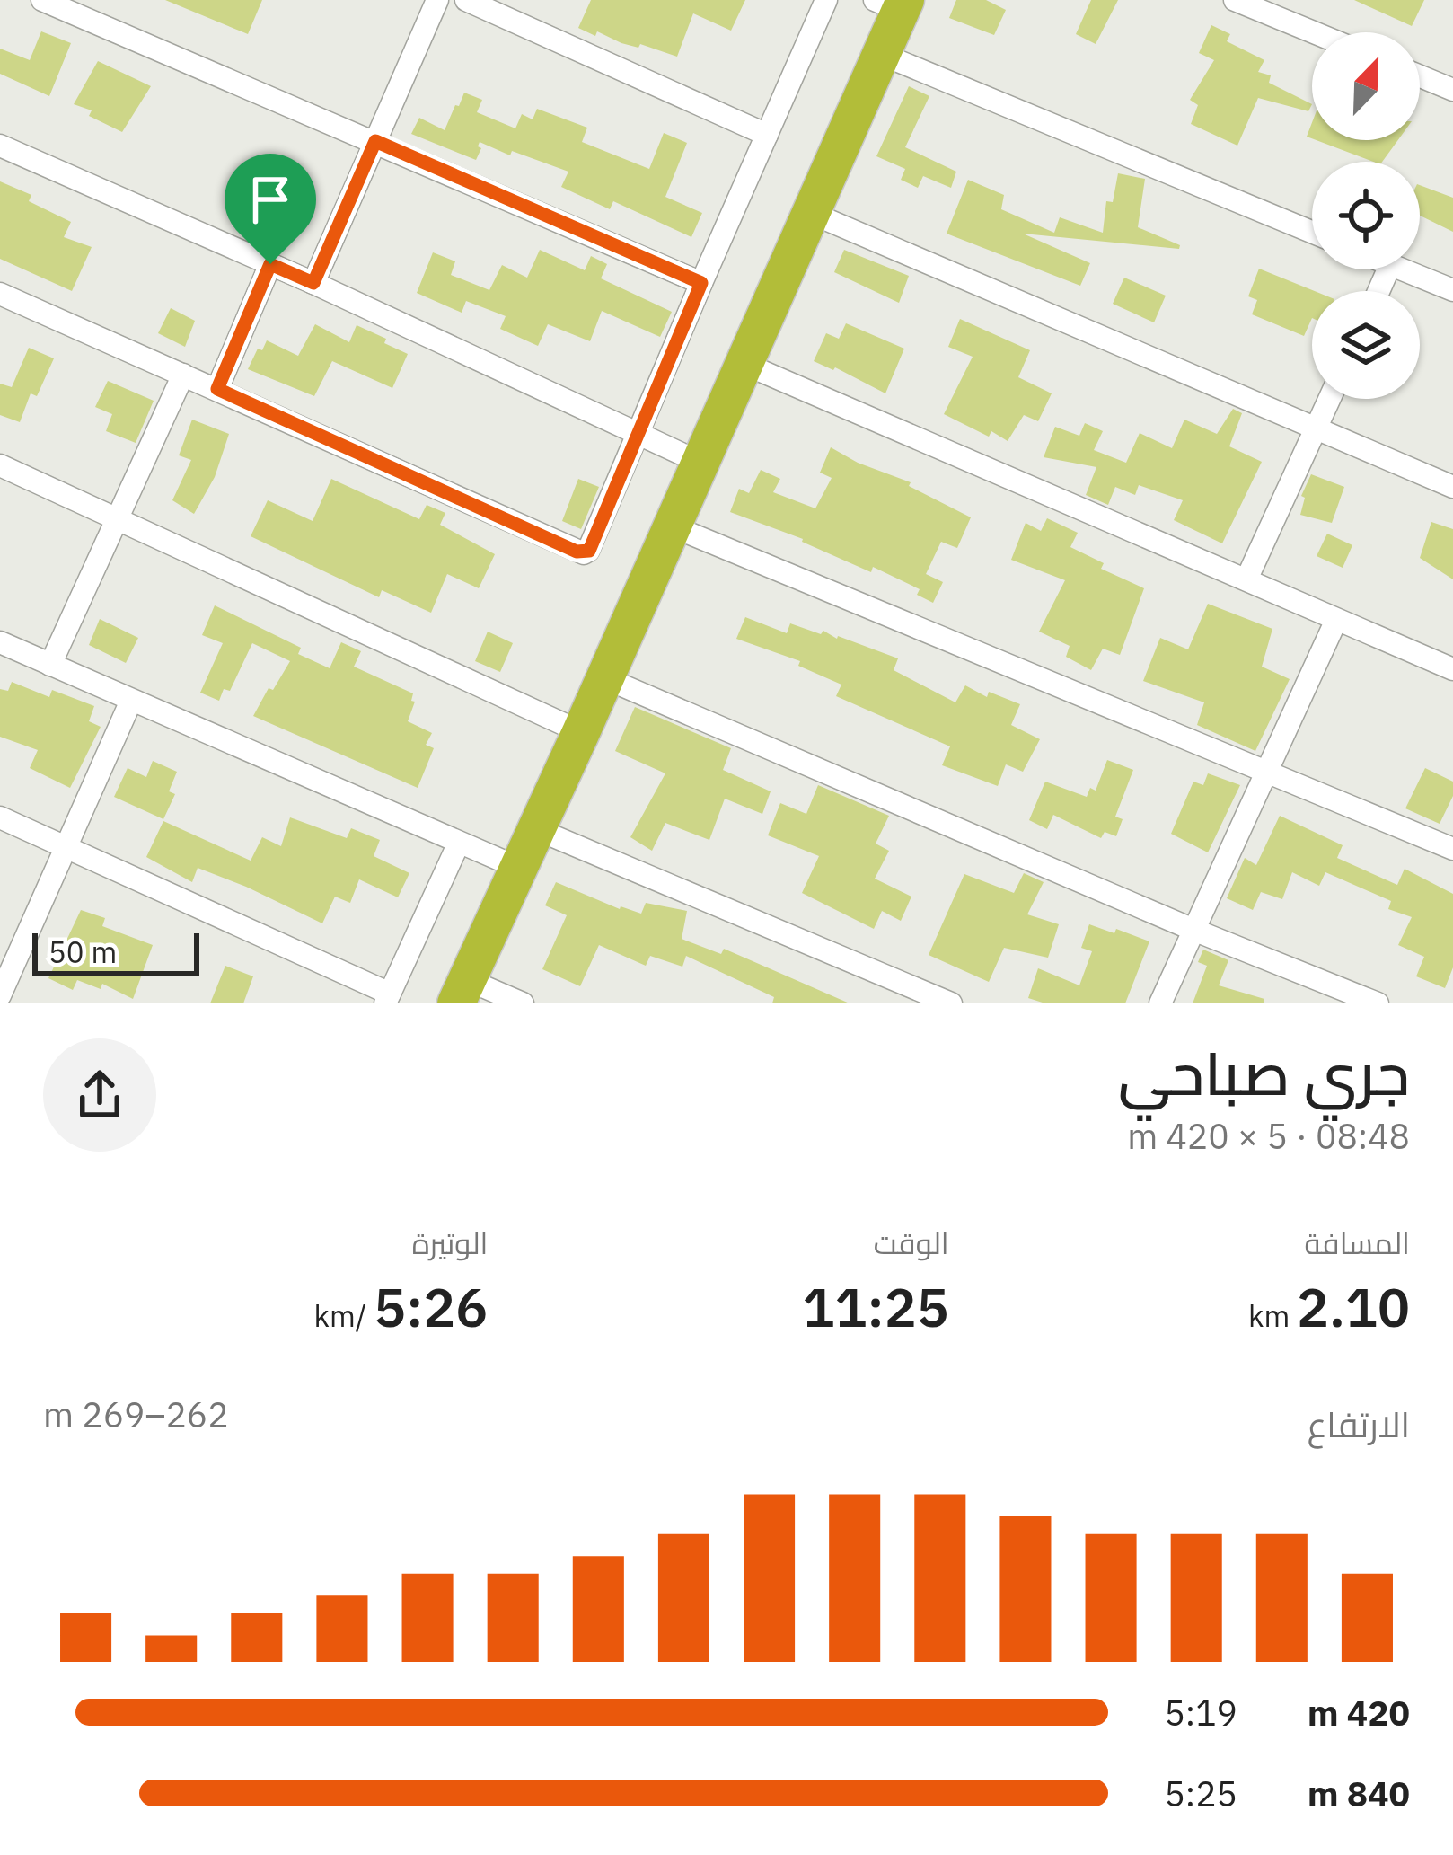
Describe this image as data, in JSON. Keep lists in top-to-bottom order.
{
  "scale_bar": "50 m",
  "north": "top right",
  "page": {
    "scale": "50 m",
    "heading": ["جري صباحي", "08:48 · 5 × 420 m"],
    "stats": [
      ["المسافة", "2.10 km"],
      ["الوقت", "11:25"],
      ["الوتيرة", "5:26 /km"]
    ],
    "chart": ["الارتفاع", "262–269 m"],
    "list": [
      {
        "name": "420 m",
        "note": "5:19"
      },
      {
        "name": "840 m",
        "note": "5:25"
      }
    ]
  }
}
